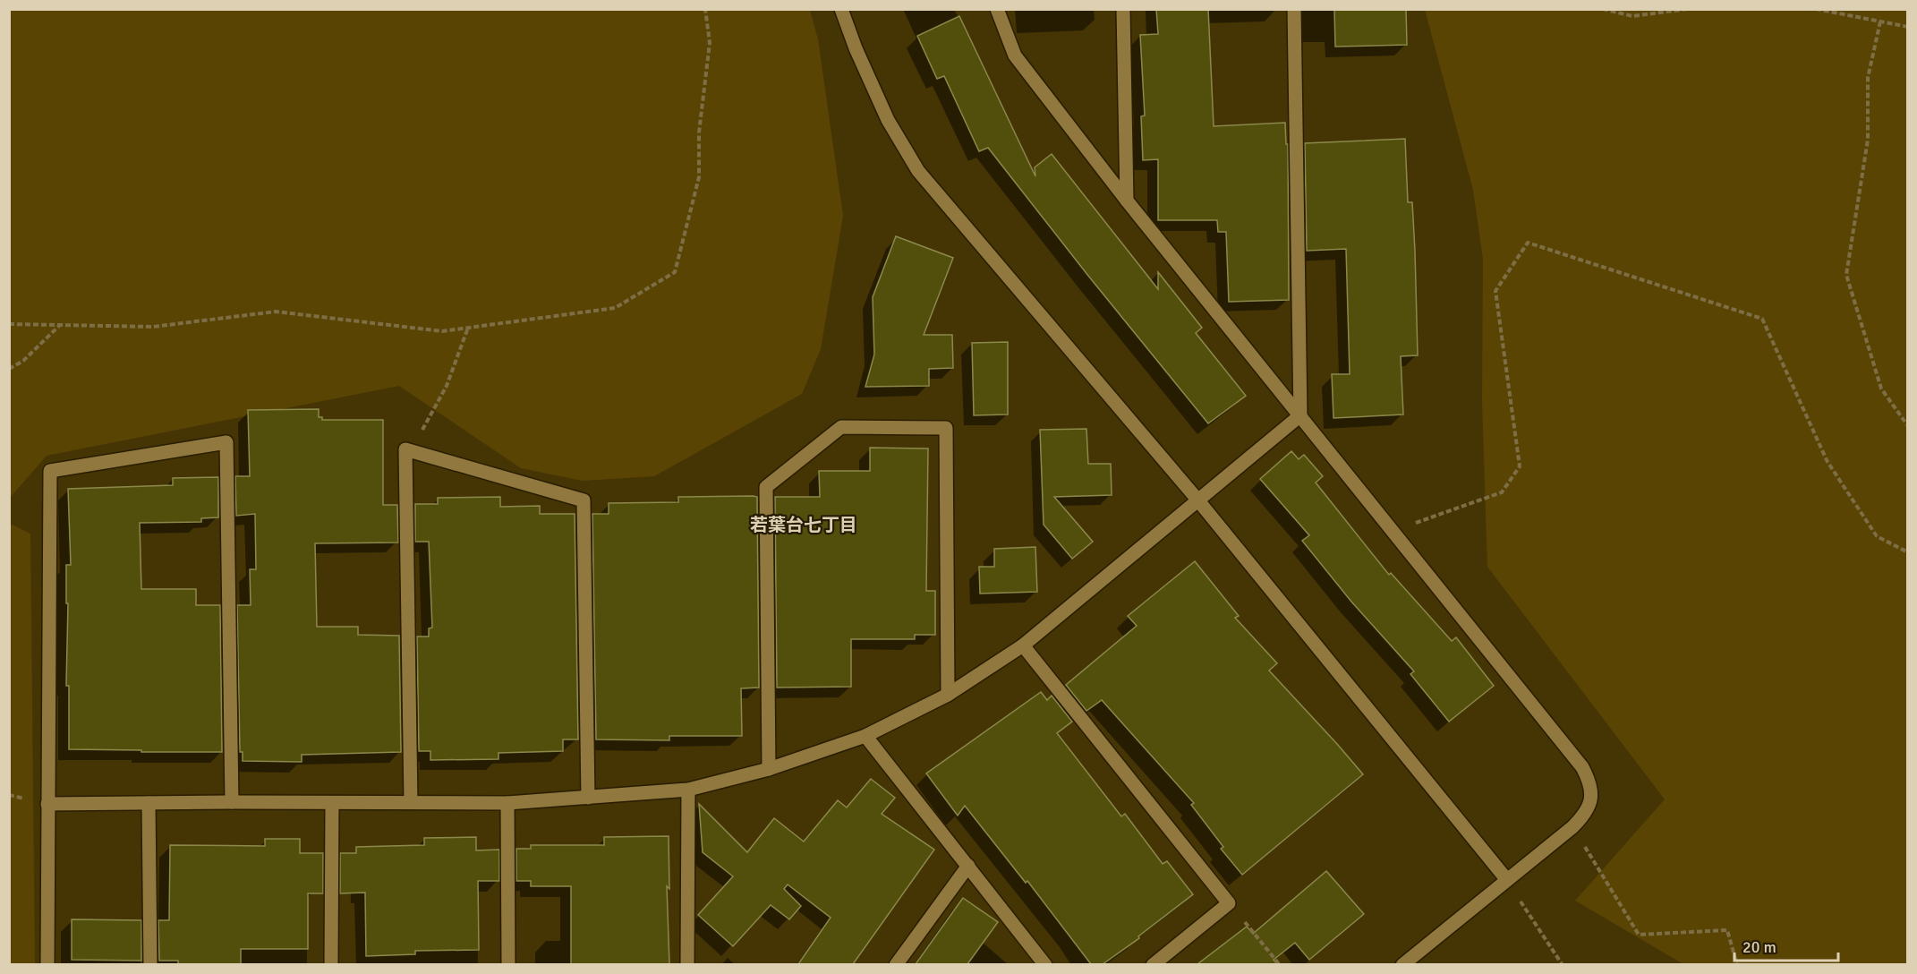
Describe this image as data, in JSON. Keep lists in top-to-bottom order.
{
  "districts": ["若葉台七丁目"],
  "scale_bar": "20 m"
}
